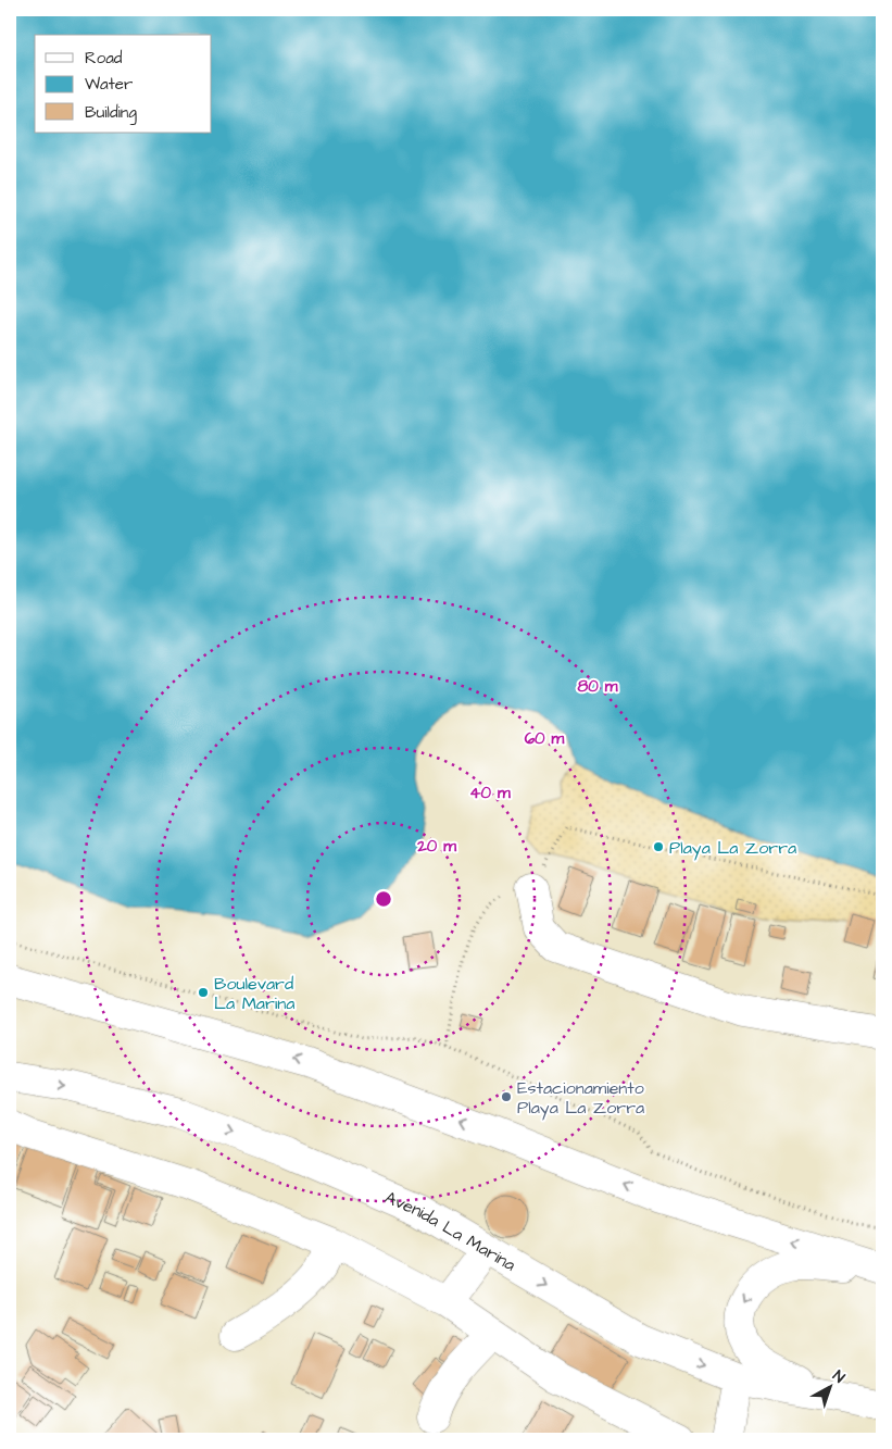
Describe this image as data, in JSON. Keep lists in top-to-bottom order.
{
  "streets": {
    "main road": ["Avenida La Marina"]
  },
  "places": ["Playa La Zorra", "Boulevard La Marina", "Estacionamiento Playa La Zorra"],
  "legend": ["Road", "Water", "Building"],
  "north": "top right",
  "rings": [
    "80 m",
    "60 m",
    "40 m",
    "20 m"
  ]
}
